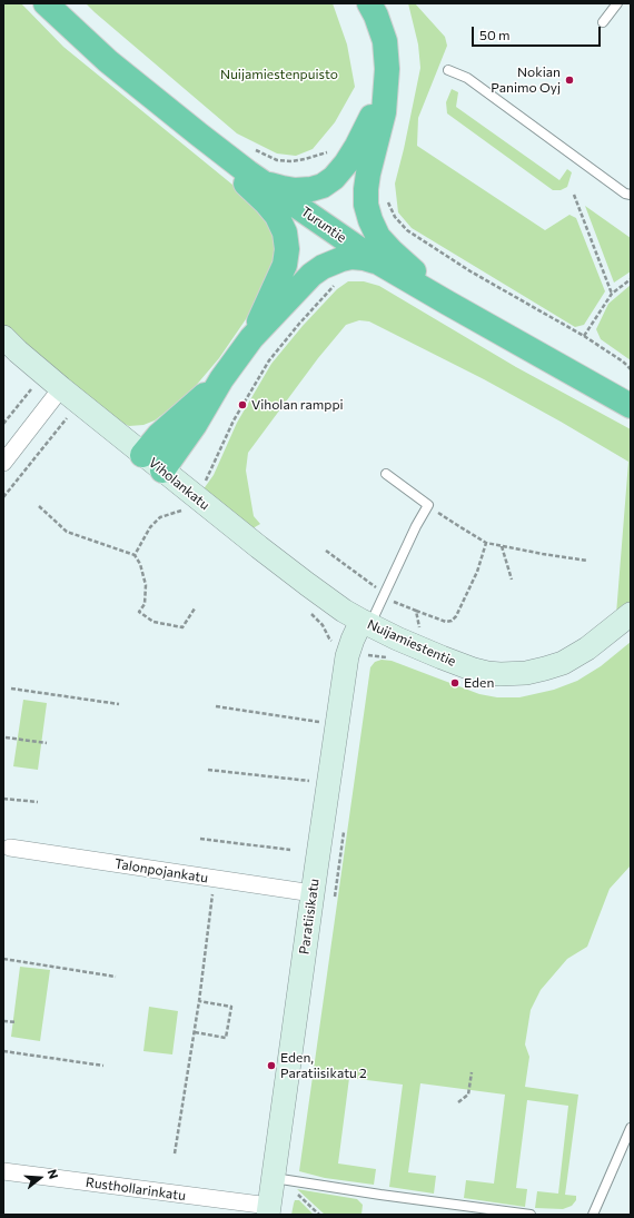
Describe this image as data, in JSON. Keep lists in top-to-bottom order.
{
  "streets": {
    "highway": ["Turuntie"],
    "main road": ["Viholankatu", "Nuijamiestentie", "Paratiisikatu"],
    "street": ["Talonpojankatu", "Rusthollarinkatu"]
  },
  "crossings": [
    ["Viholankatu", "Nuijamiestentie"],
    ["Viholankatu", "Paratiisikatu"],
    ["Nuijamiestentie", "Paratiisikatu"],
    ["Talonpojankatu", "Paratiisikatu"],
    ["Paratiisikatu", "Rusthollarinkatu"]
  ],
  "parks": ["Nuijamiestenpuisto"],
  "places": [
    "Nokian Panimo Oyj",
    "Viholan ramppi",
    "Eden",
    "Eden, Paratiisikatu 2"
  ],
  "scale_bar": "50 m",
  "north": "right"
}
